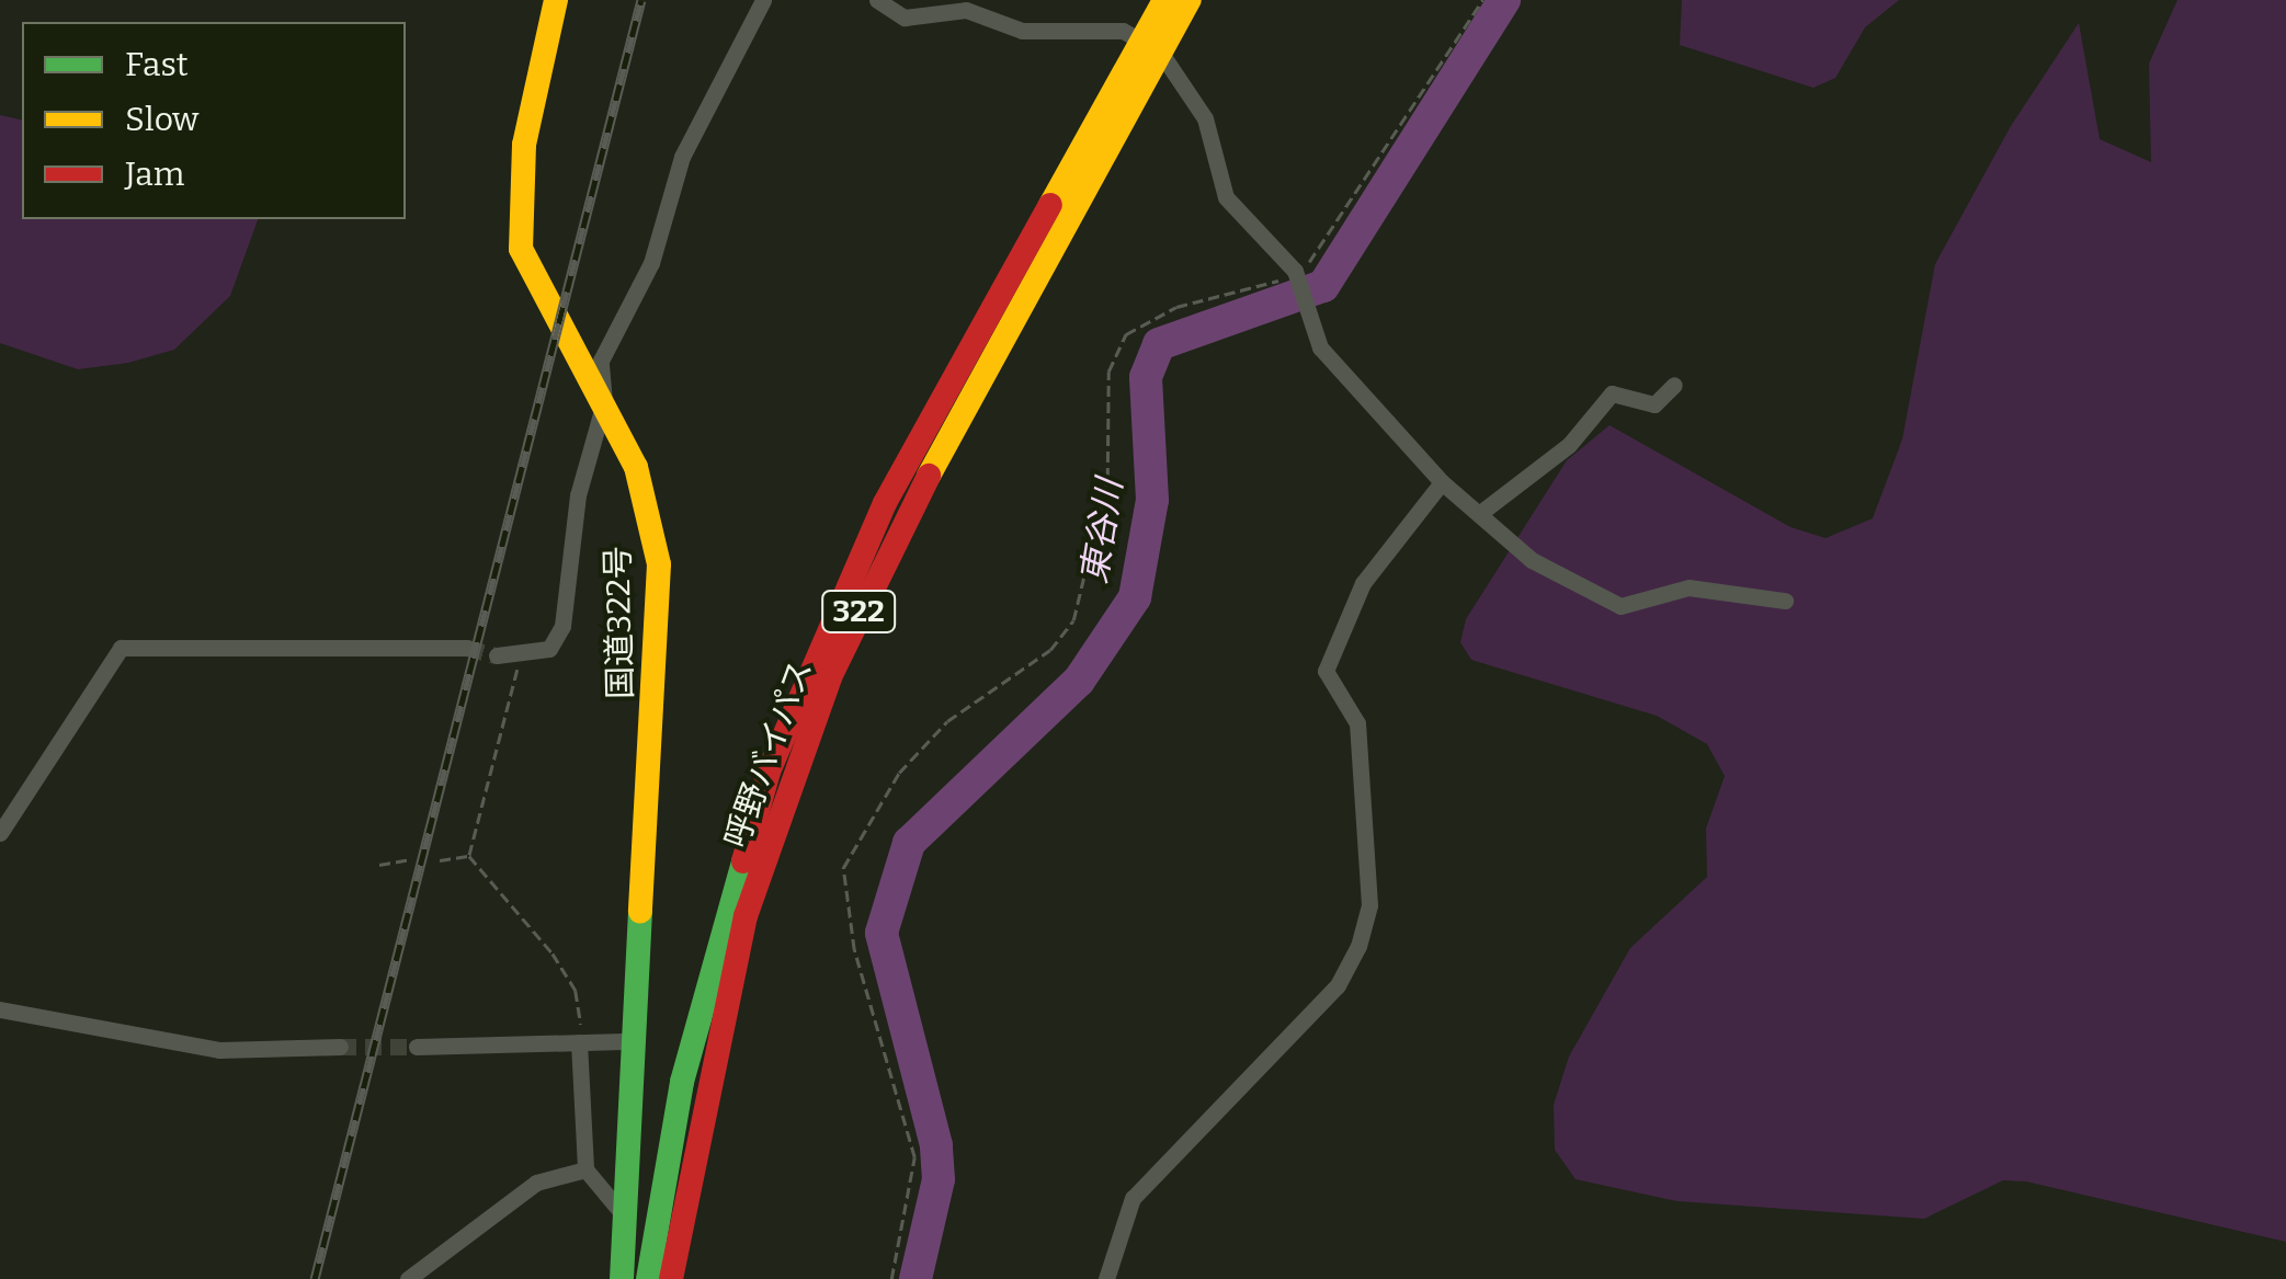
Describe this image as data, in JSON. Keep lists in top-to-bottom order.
{
  "streets": {
    "highway": ["322", "国道322号", "呼野バイパス"]
  },
  "water": ["東谷川"],
  "legend": ["Fast", "Slow", "Jam"]
}
